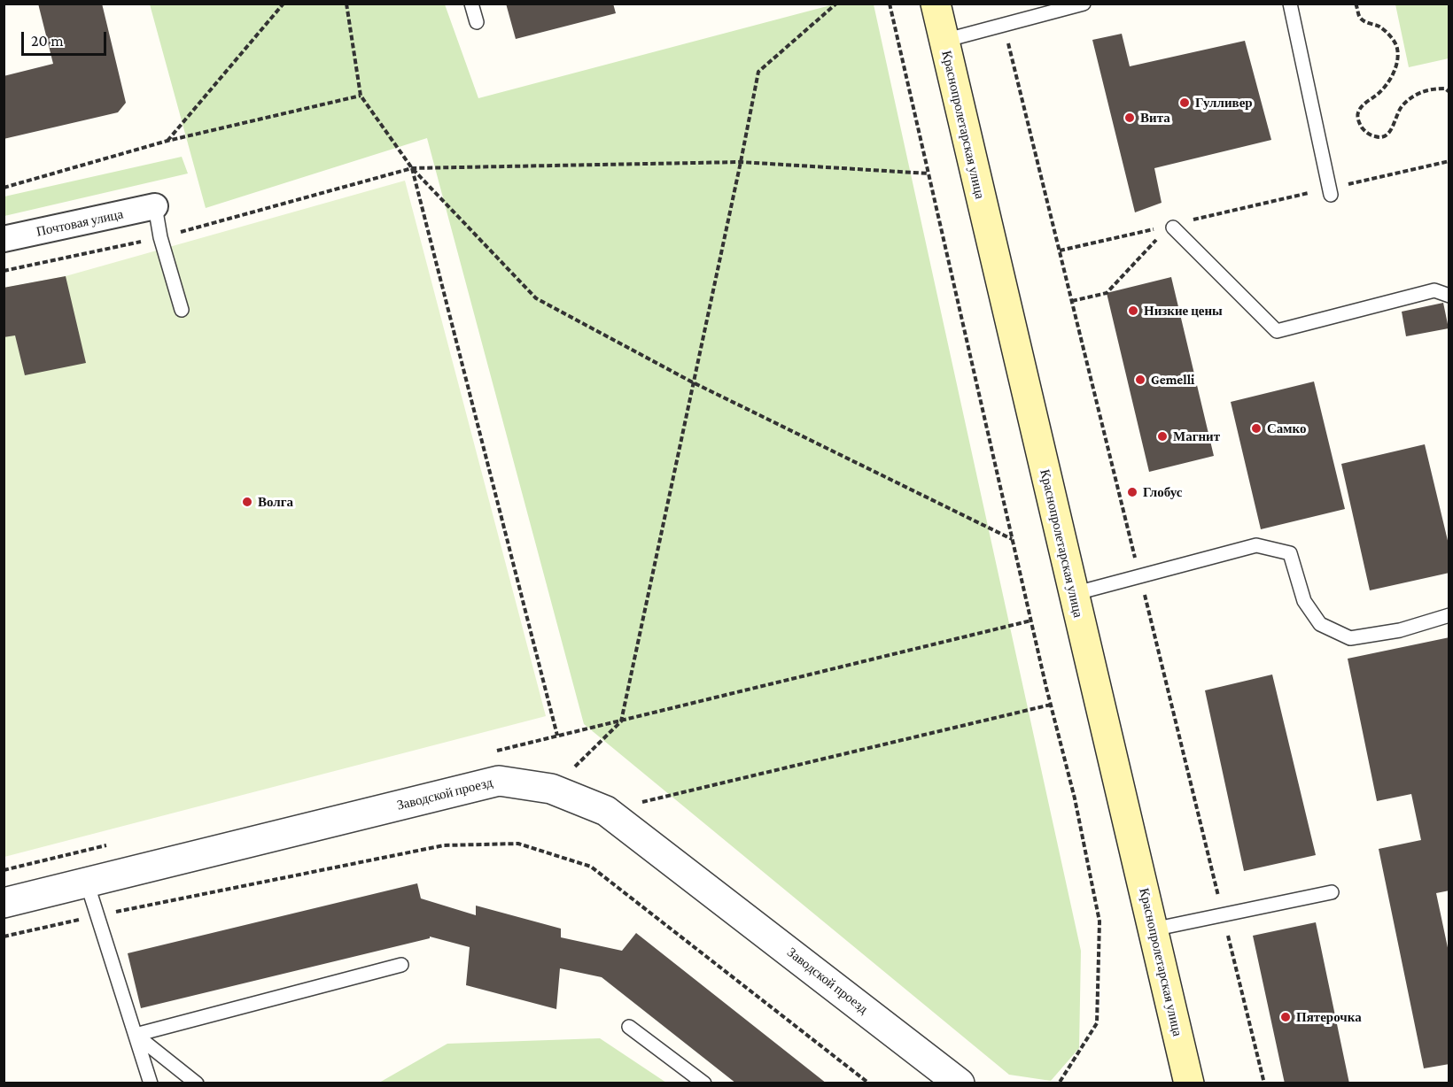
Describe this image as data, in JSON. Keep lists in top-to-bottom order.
{
  "streets": {
    "main road": ["Краснопролетарская улица"],
    "street": ["Почтовая улица", "Заводской проезд"]
  },
  "places": [
    "Гулливер",
    "Вита",
    "Низкие цены",
    "Gemelli",
    "Самко",
    "Магнит",
    "Глобус",
    "Волга",
    "Пятерочка"
  ],
  "scale_bar": "20 m"
}
